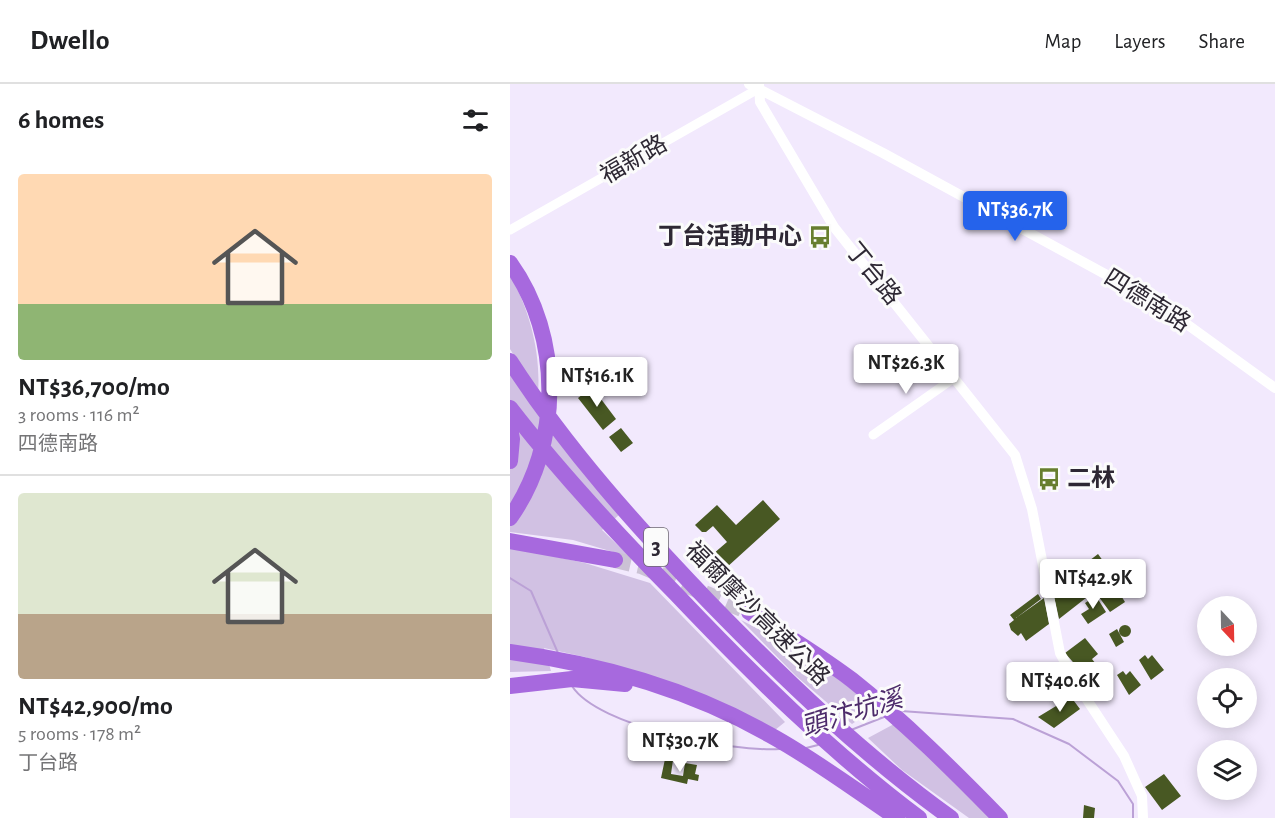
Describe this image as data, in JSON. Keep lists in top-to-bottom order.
{
  "streets": {
    "highway": ["3", "福爾摩沙高速公路"],
    "street": ["福新路", "丁台路", "四德南路"]
  },
  "crossings": [
    ["福新路", "丁台路"],
    ["福新路", "四德南路"],
    ["丁台路", "四德南路"]
  ],
  "water": ["頭汴坑溪"],
  "places": {
    "bus stop": ["丁台活動中心", "二林"]
  },
  "north": "bottom",
  "page": {
    "header": "Dwello",
    "nav": ["Map", "Layers", "Share"],
    "heading": "6 homes",
    "list": [
      {
        "name": "NT$36,700/mo",
        "note": "3 rooms · 116 m² · 四德南路"
      },
      {
        "name": "NT$42,900/mo",
        "note": "5 rooms · 178 m² · 丁台路"
      }
    ],
    "price": [
      "NT$36.7K",
      "NT$26.3K",
      "NT$16.1K",
      "NT$42.9K",
      "NT$40.6K",
      "NT$30.7K"
    ]
  }
}
